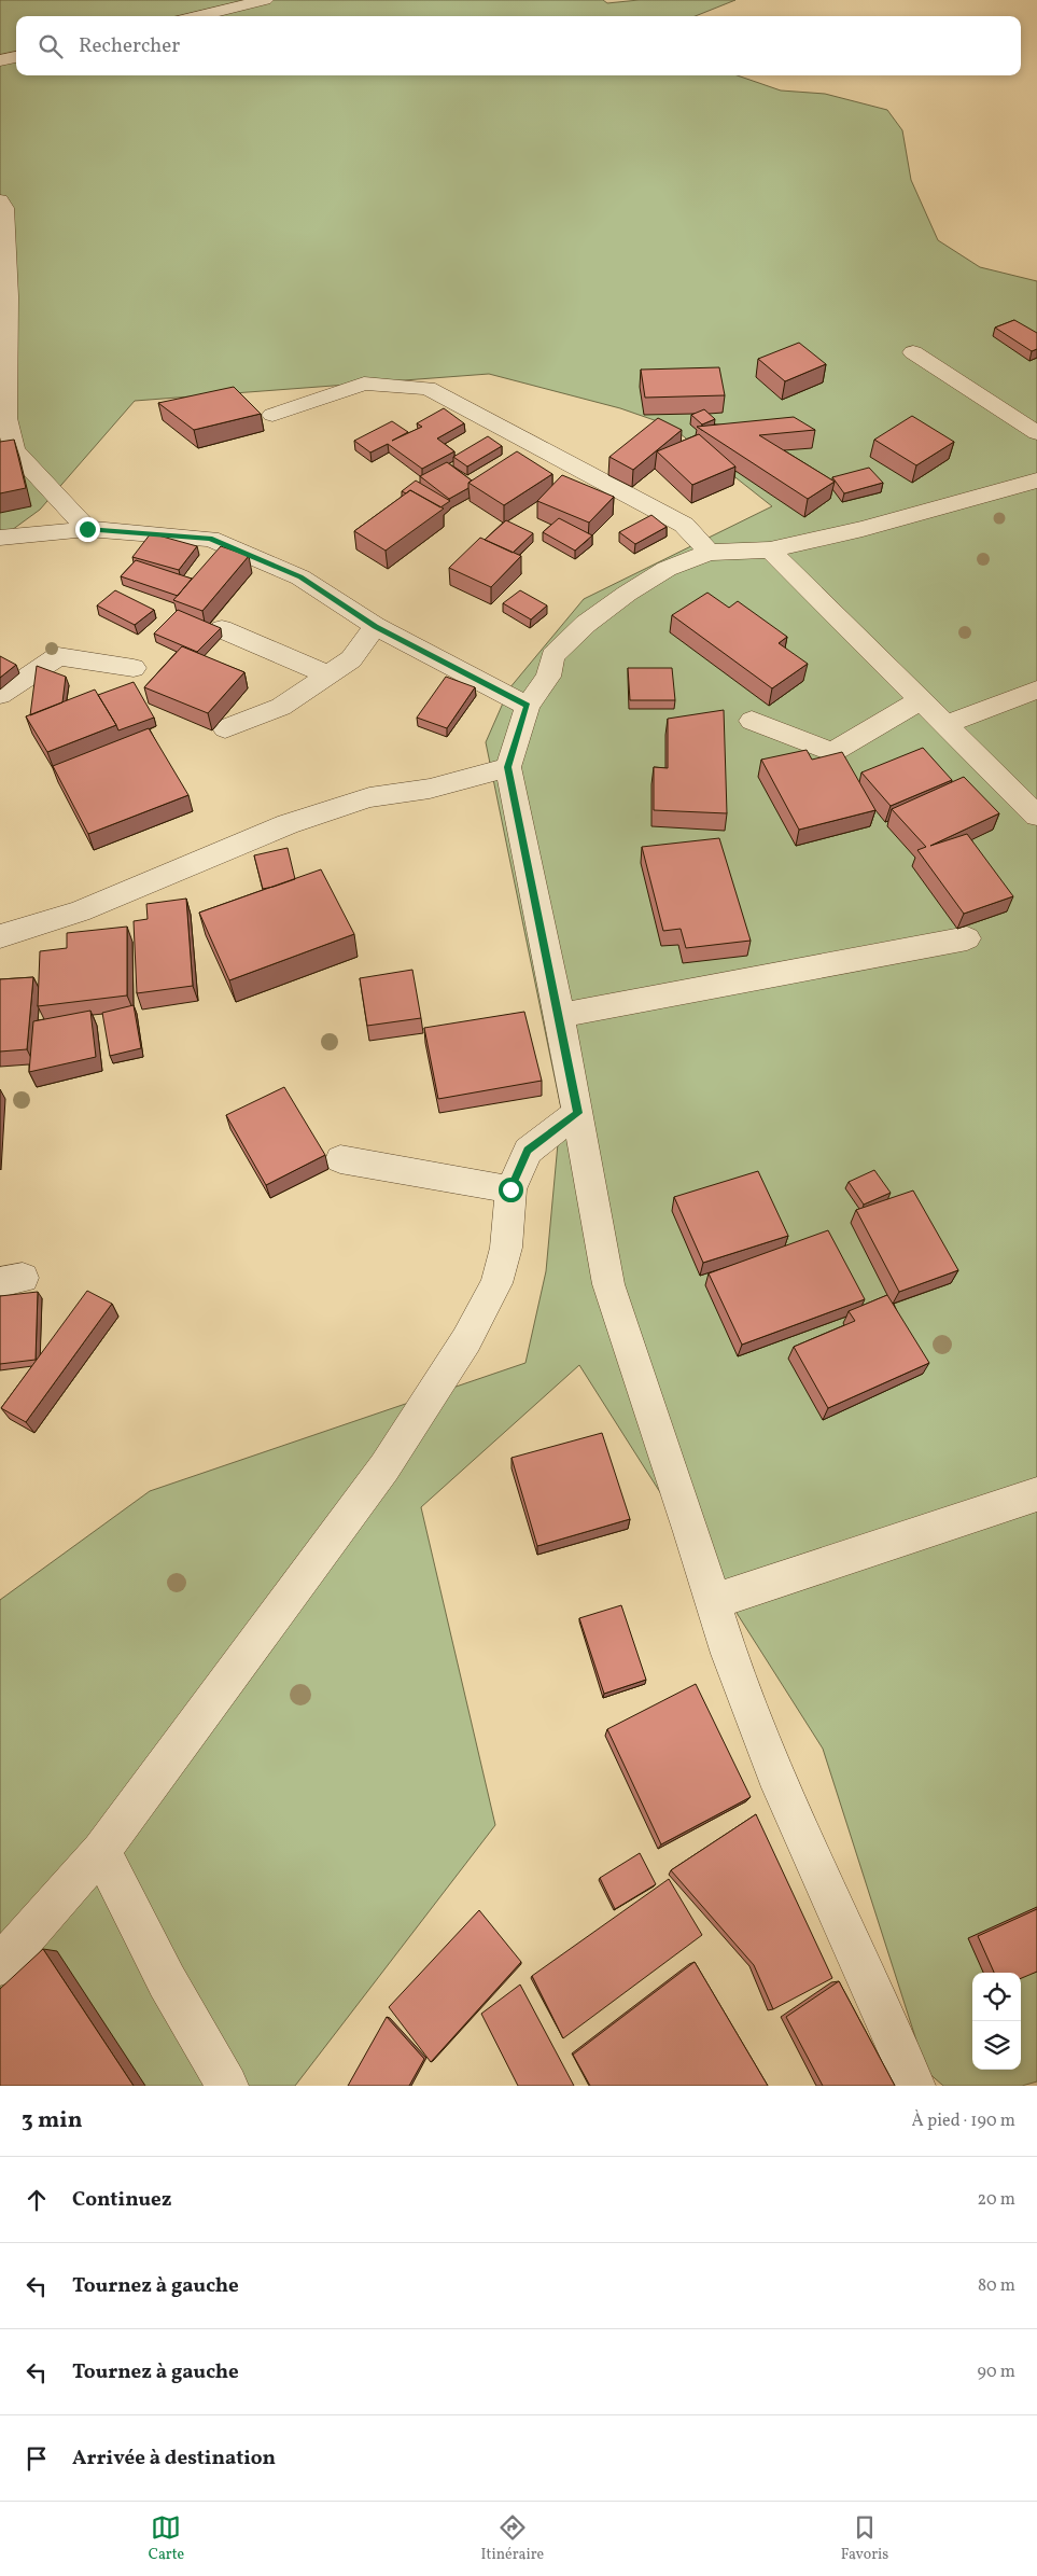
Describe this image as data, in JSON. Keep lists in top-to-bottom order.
{
  "page": {
    "search": "Rechercher",
    "heading": ["3 min", "À pied · 190 m"],
    "list": [
      ["Continuez", "20 m"],
      ["Tournez à gauche", "80 m"],
      ["Tournez à gauche", "90 m"],
      "Arrivée à destination"
    ],
    "nav": ["Carte", "Itinéraire", "Favoris"]
  }
}
